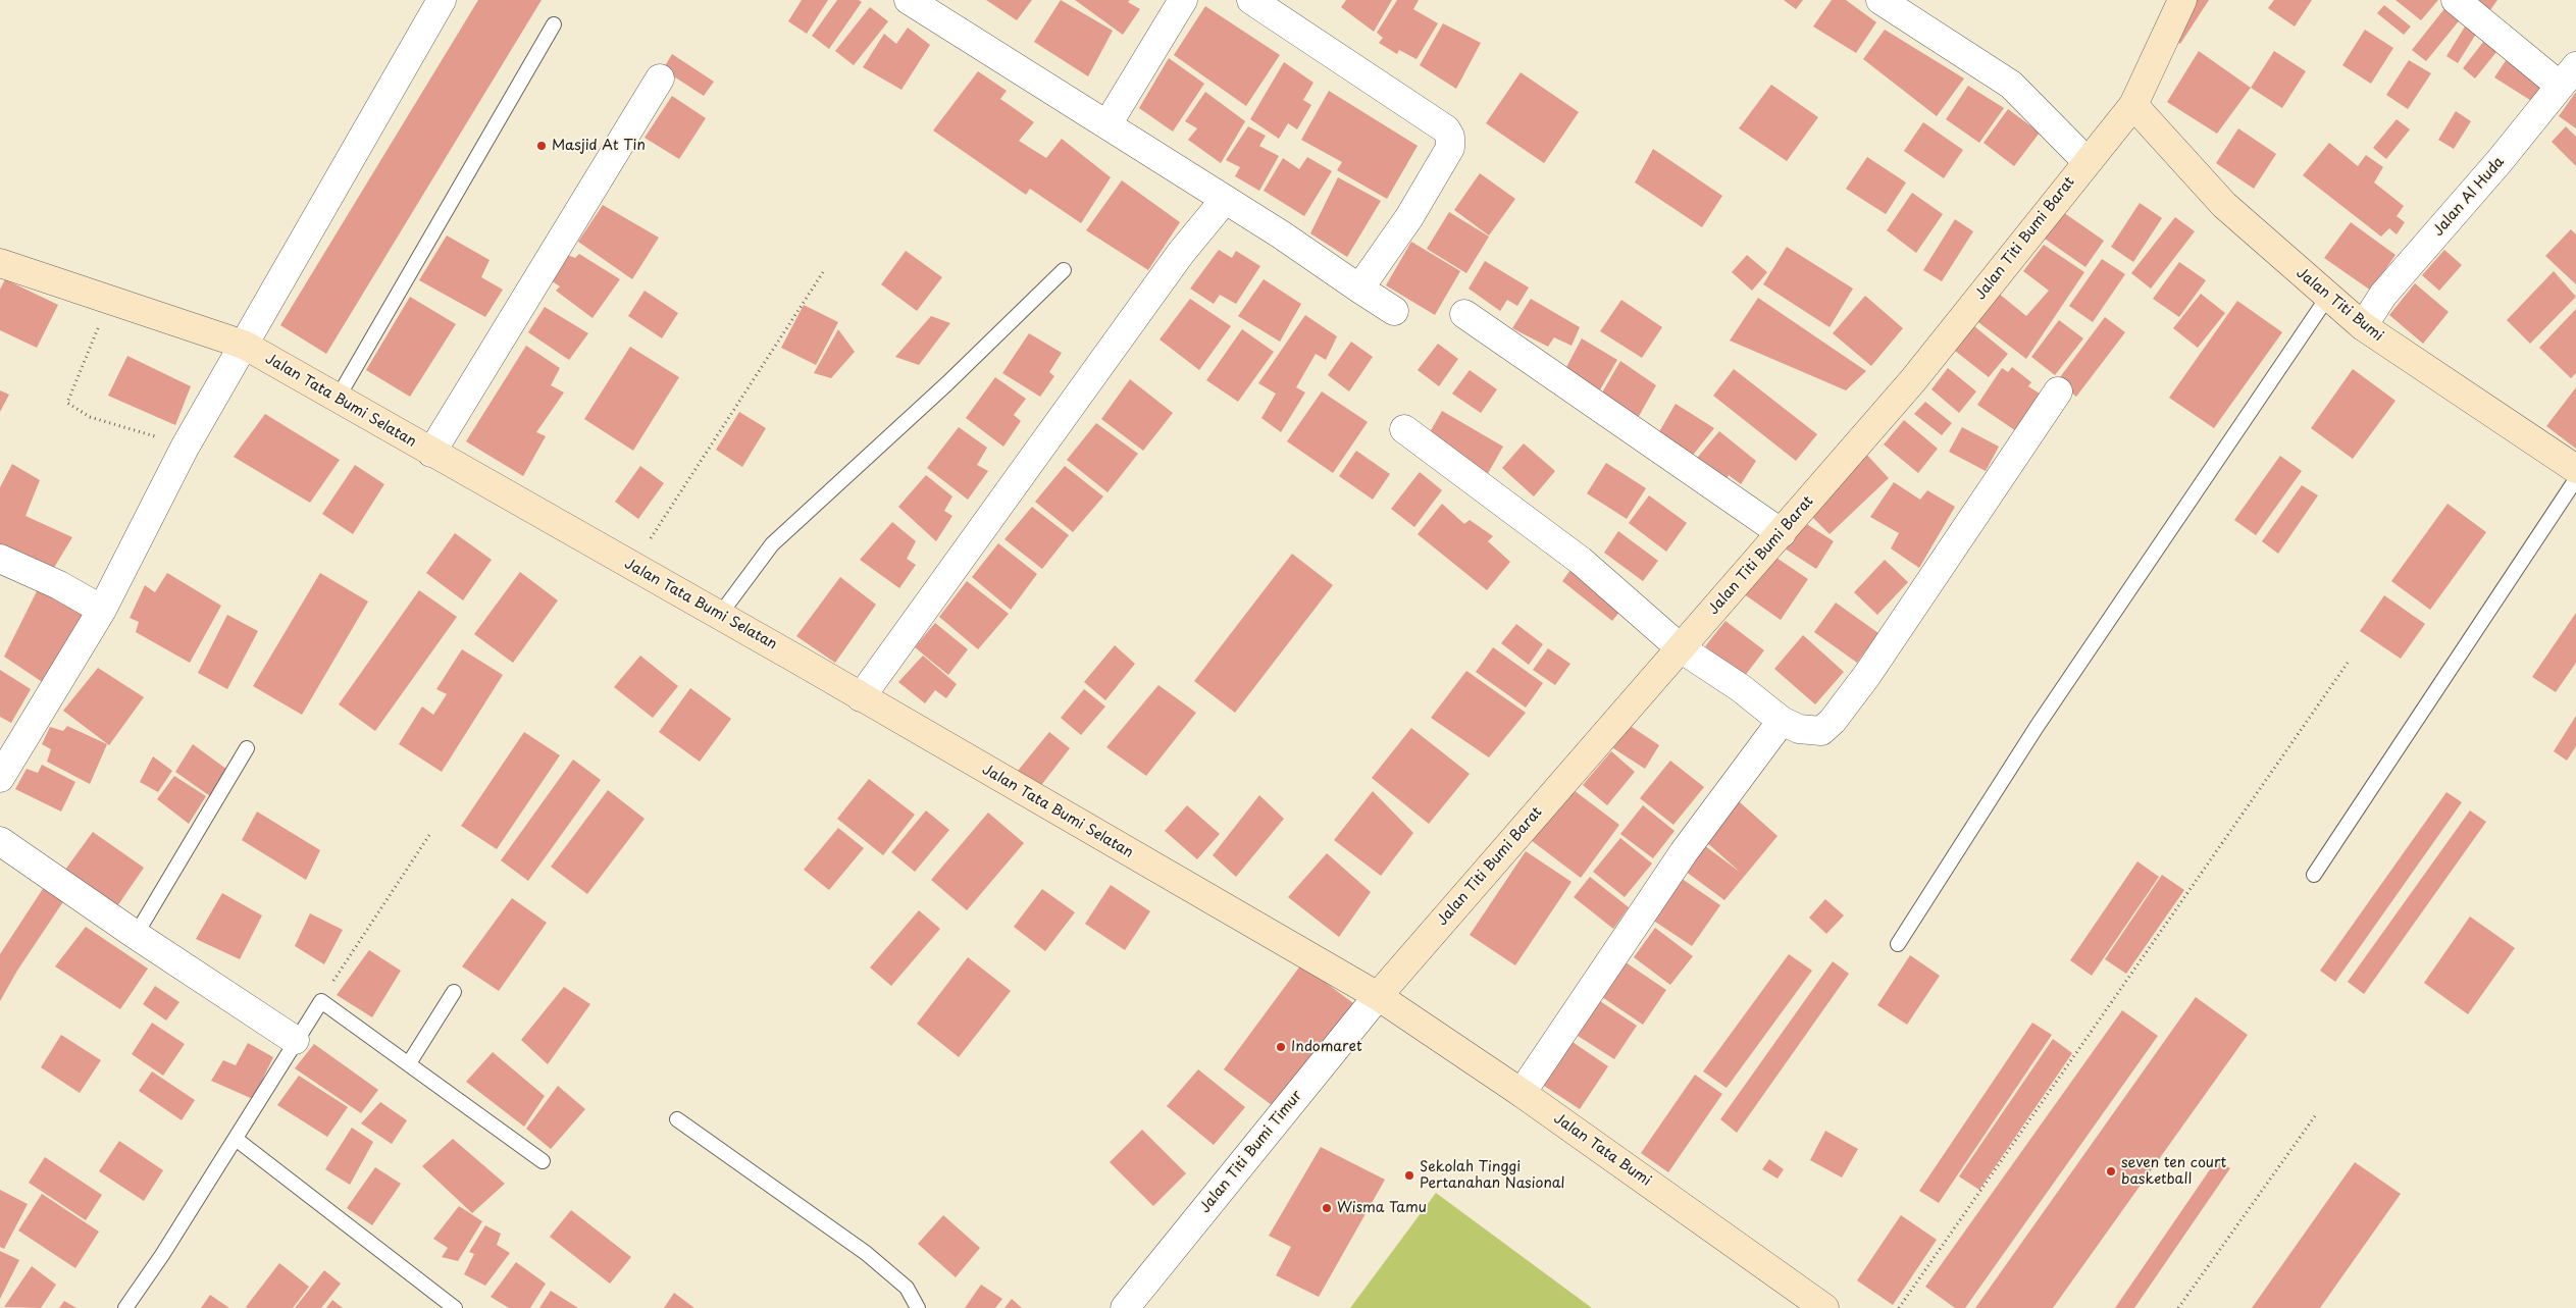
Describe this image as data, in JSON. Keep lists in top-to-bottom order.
{
  "streets": {
    "street": [
      "Jalan Al Huda",
      "Jalan Titi Bumi Barat",
      "Jalan Titi Bumi",
      "Jalan Tata Bumi Selatan",
      "Jalan Tata Bumi",
      "Jalan Titi Bumi Timur"
    ]
  },
  "crossings": [
    ["Jalan Al Huda", "Jalan Titi Bumi"],
    ["Jalan Titi Bumi Barat", "Jalan Titi Bumi"],
    ["Jalan Titi Bumi Barat", "Jalan Tata Bumi Selatan"],
    ["Jalan Titi Bumi Barat", "Jalan Tata Bumi"],
    ["Jalan Titi Bumi Barat", "Jalan Titi Bumi Timur"],
    ["Jalan Tata Bumi Selatan", "Jalan Tata Bumi"],
    ["Jalan Tata Bumi Selatan", "Jalan Titi Bumi Timur"],
    ["Jalan Tata Bumi", "Jalan Titi Bumi Timur"]
  ],
  "places": [
    "Masjid At Tin",
    "Indomaret",
    "seven ten court basketball",
    "Sekolah Tinggi Pertanahan Nasional",
    "Wisma Tamu"
  ]
}
